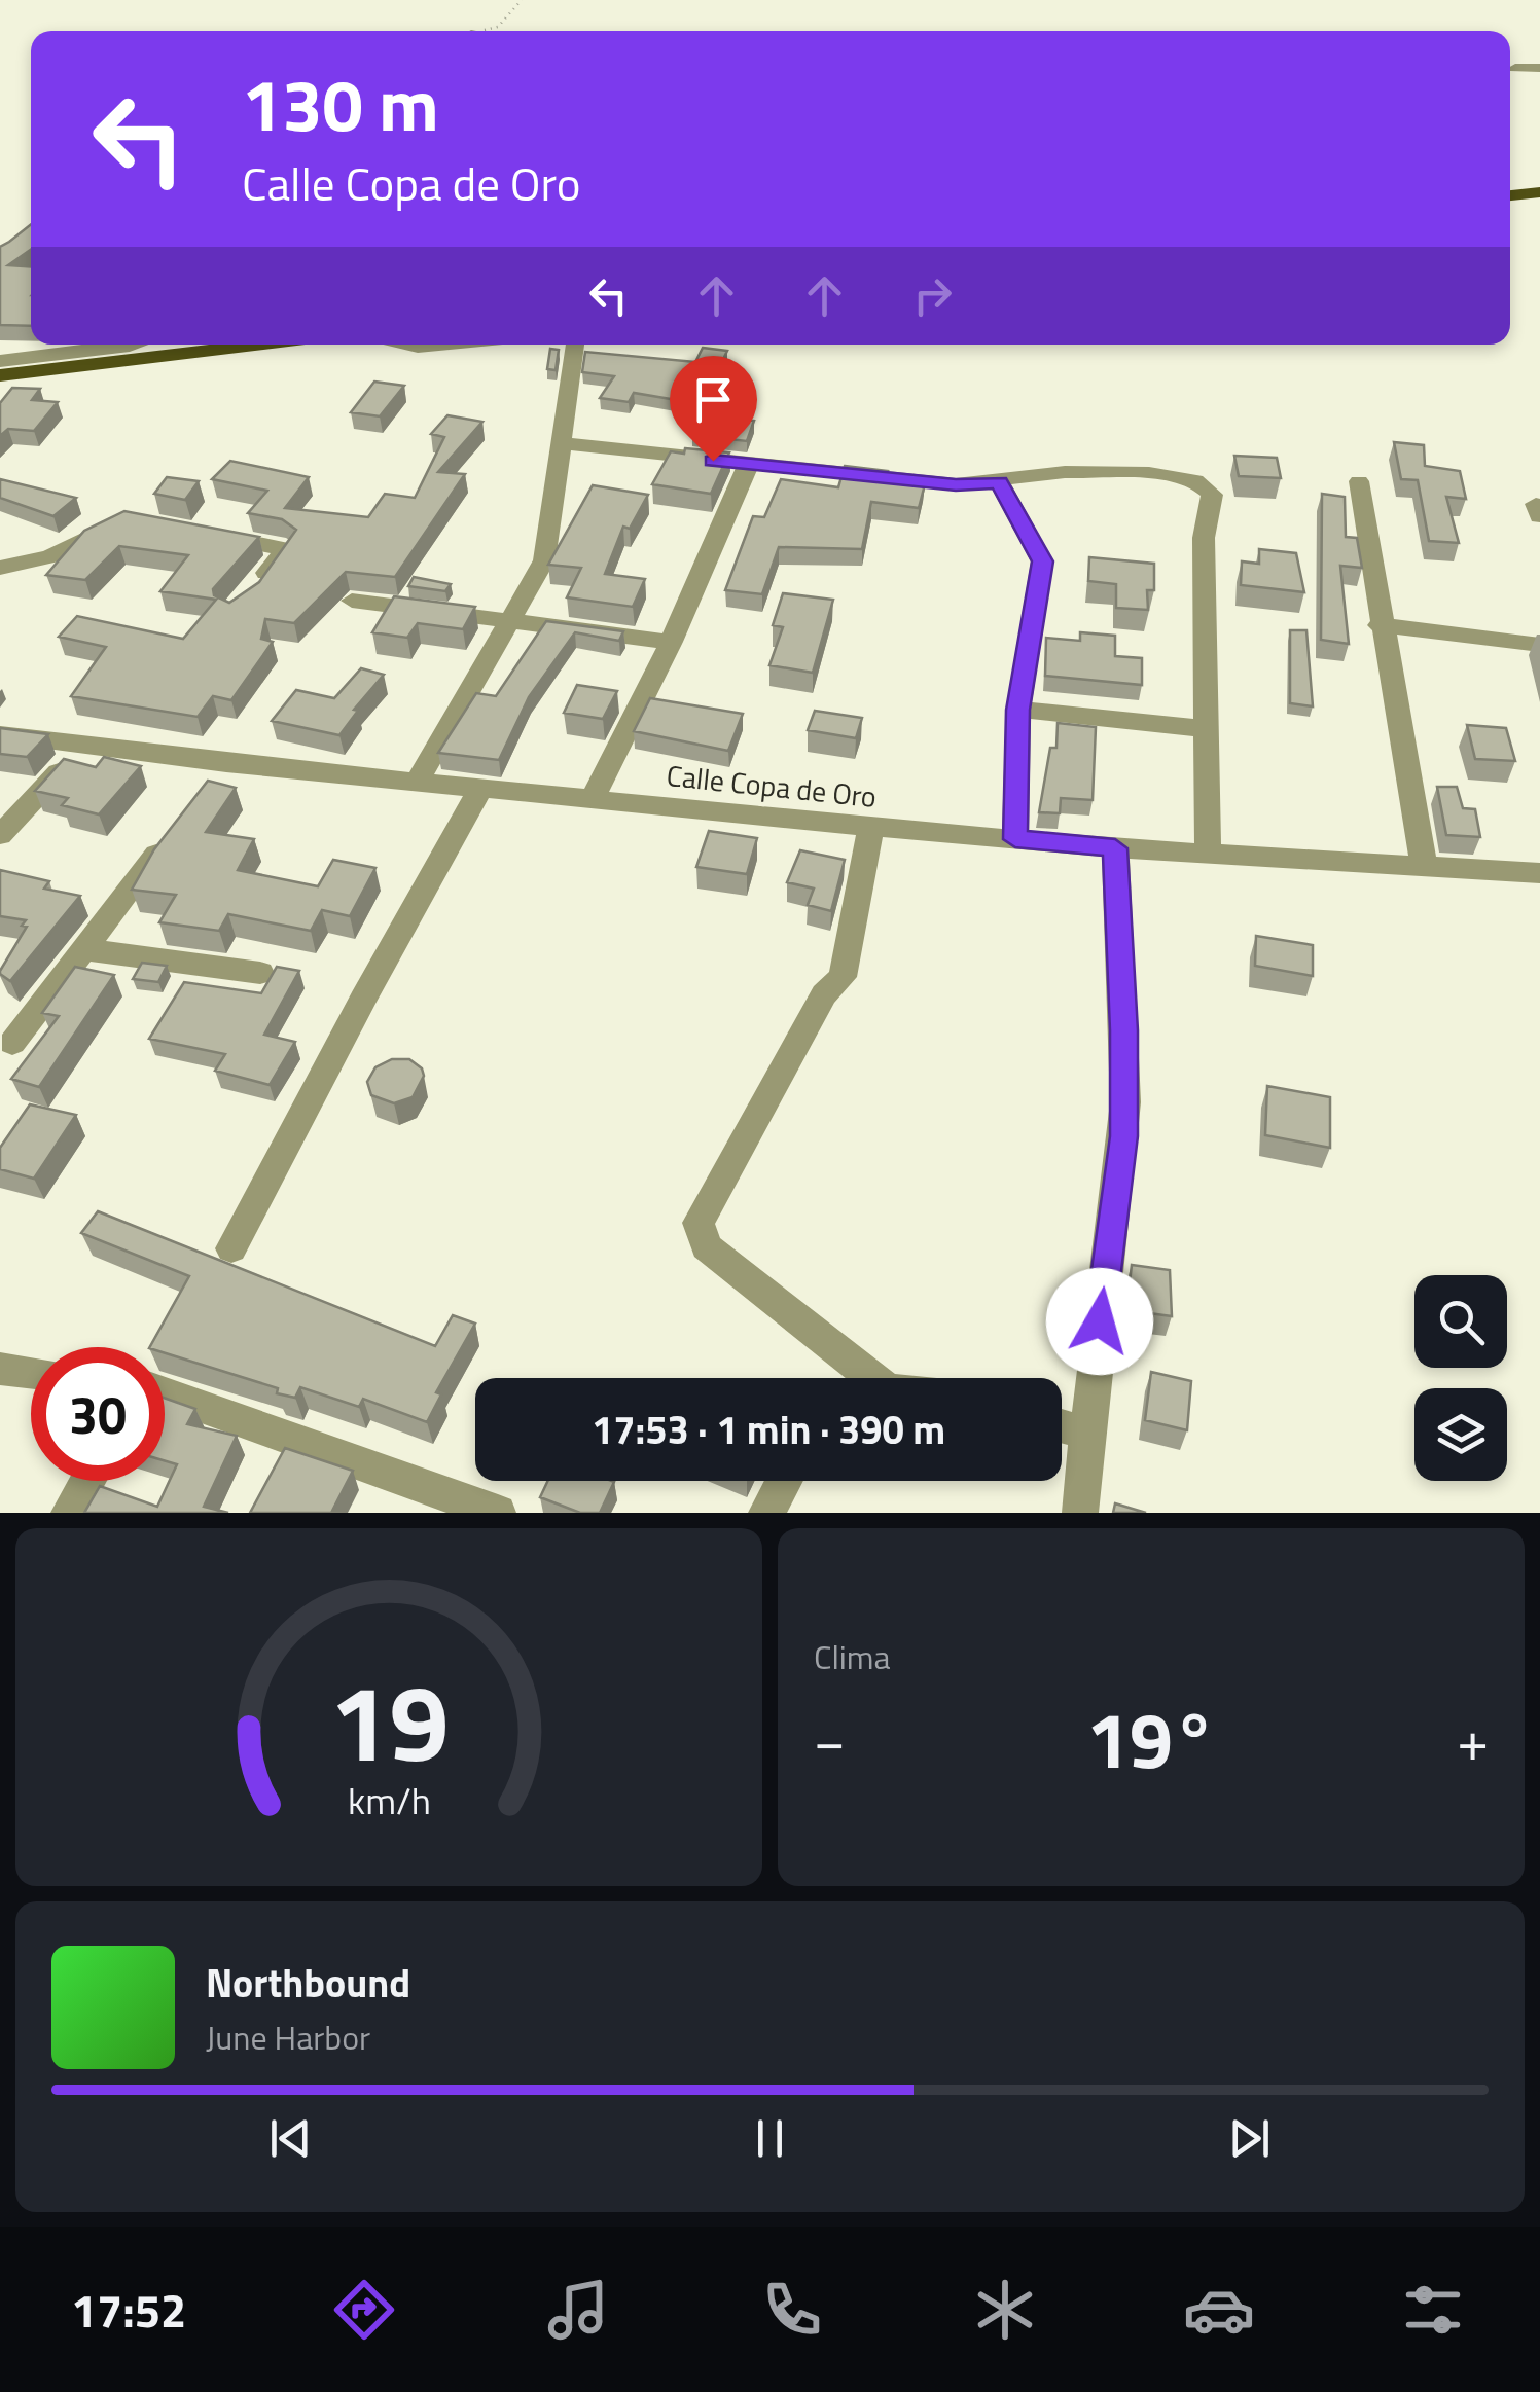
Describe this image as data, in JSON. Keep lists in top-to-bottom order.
{
  "streets": {
    "street": ["Calle Copa de Oro"]
  },
  "page": {
    "turn": ["130 m", "Calle Copa de Oro"],
    "limit": "30",
    "trip": "17:53 · 1 min · 390 m",
    "tile": "Clima",
    "heat": ["−", "19°", "+"],
    "song": ["Northbound", "June Harbor"],
    "tabs": "17:52",
    "gauge": ["19", "km/h"]
  }
}
